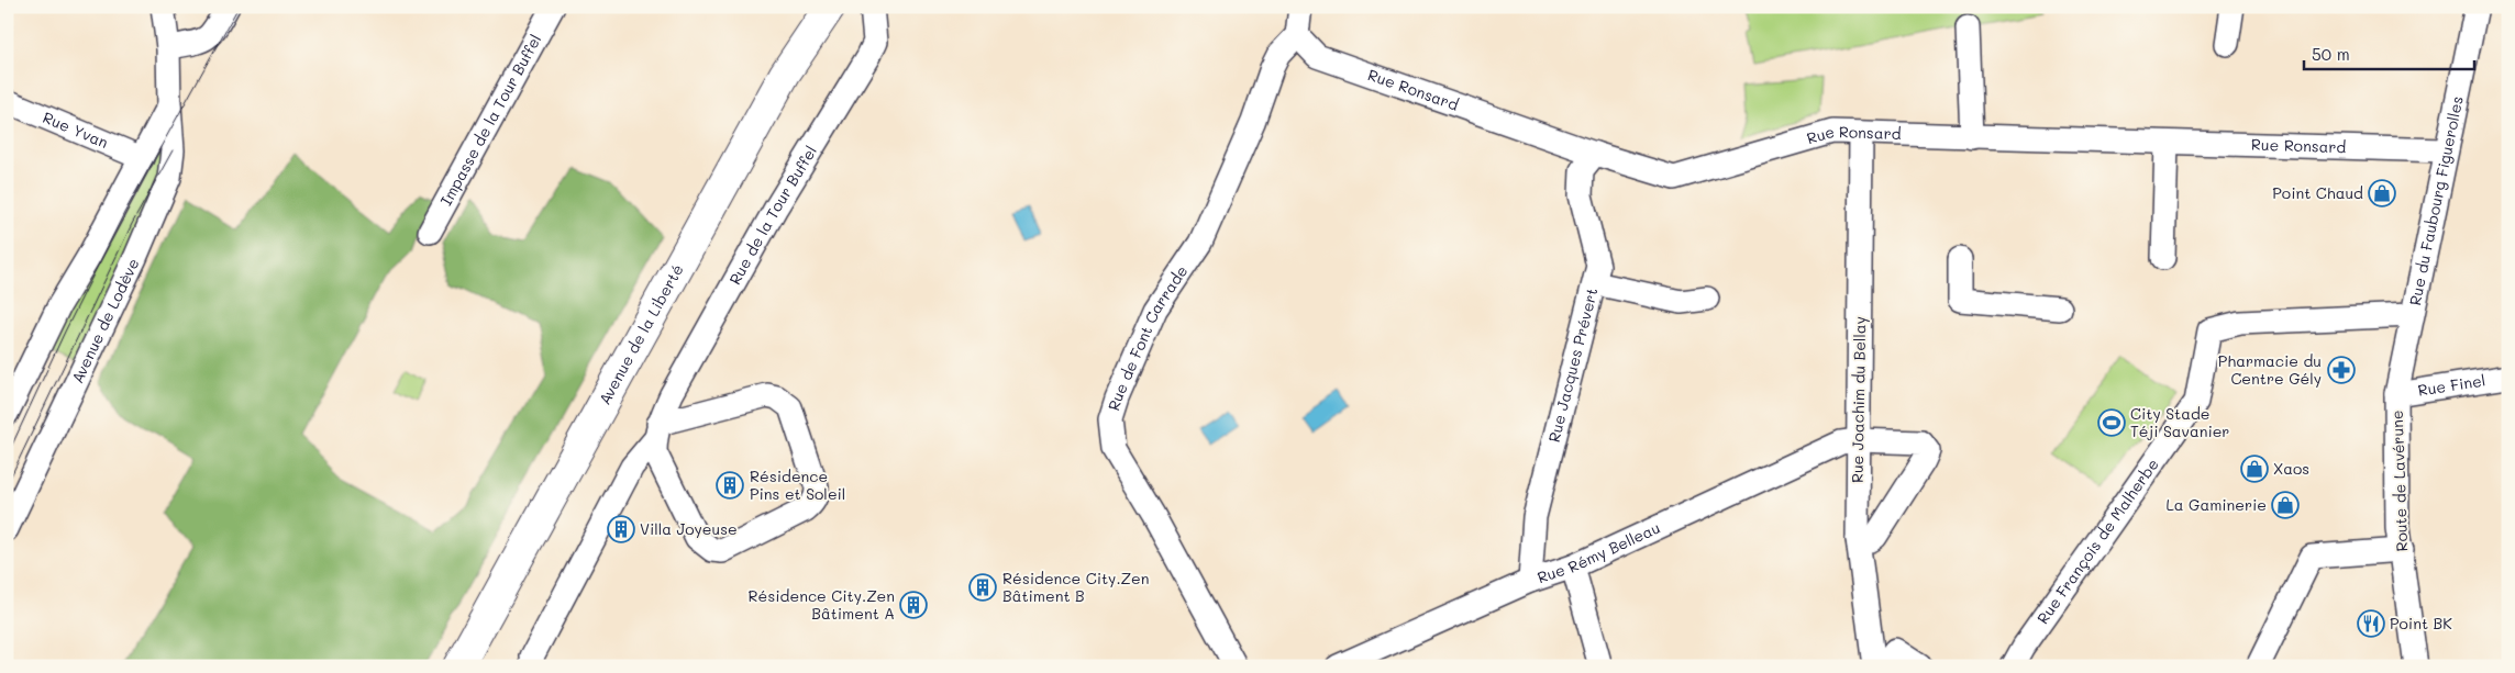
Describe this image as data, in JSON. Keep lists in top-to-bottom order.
{
  "streets": {
    "main road": ["Avenue de la Liberté"],
    "street": [
      "Rue Ronsard",
      "Impasse de la Tour Buffel",
      "Rue Yvan",
      "Rue du Faubourg Figuerolles",
      "Rue de la Tour Buffel",
      "Avenue de Lodève",
      "Rue de Font Carrade",
      "Rue Jacques Prévert",
      "Rue Finel",
      "Rue Joachim du Bellay",
      "Route de Lavérune",
      "Rue François de Malherbe",
      "Rue Rémy Belleau"
    ]
  },
  "crossings": [
    ["Rue Ronsard", "Rue du Faubourg Figuerolles"],
    ["Rue Ronsard", "Rue de Font Carrade"],
    ["Rue Ronsard", "Rue Jacques Prévert"],
    ["Rue Ronsard", "Rue Joachim du Bellay"],
    ["Rue Yvan", "Avenue de Lodève"],
    ["Rue du Faubourg Figuerolles", "Rue Finel"],
    ["Rue du Faubourg Figuerolles", "Route de Lavérune"],
    ["Rue du Faubourg Figuerolles", "Rue François de Malherbe"],
    ["Rue Jacques Prévert", "Rue Rémy Belleau"],
    ["Rue Finel", "Route de Lavérune"],
    ["Rue Joachim du Bellay", "Rue Rémy Belleau"]
  ],
  "places": {
    "shop": ["Point Chaud", "Xaos", "La Gaminerie"],
    "pharmacy": ["Pharmacie du Centre Gély"],
    "sports": ["City Stade Téji Savanier"],
    "building": [
      "Résidence Pins et Soleil",
      "Villa Joyeuse",
      "Résidence City.Zen Bâtiment B",
      "Résidence City.Zen Bâtiment A"
    ],
    "restaurant": ["Point BK"]
  },
  "scale_bar": "50 m"
}
